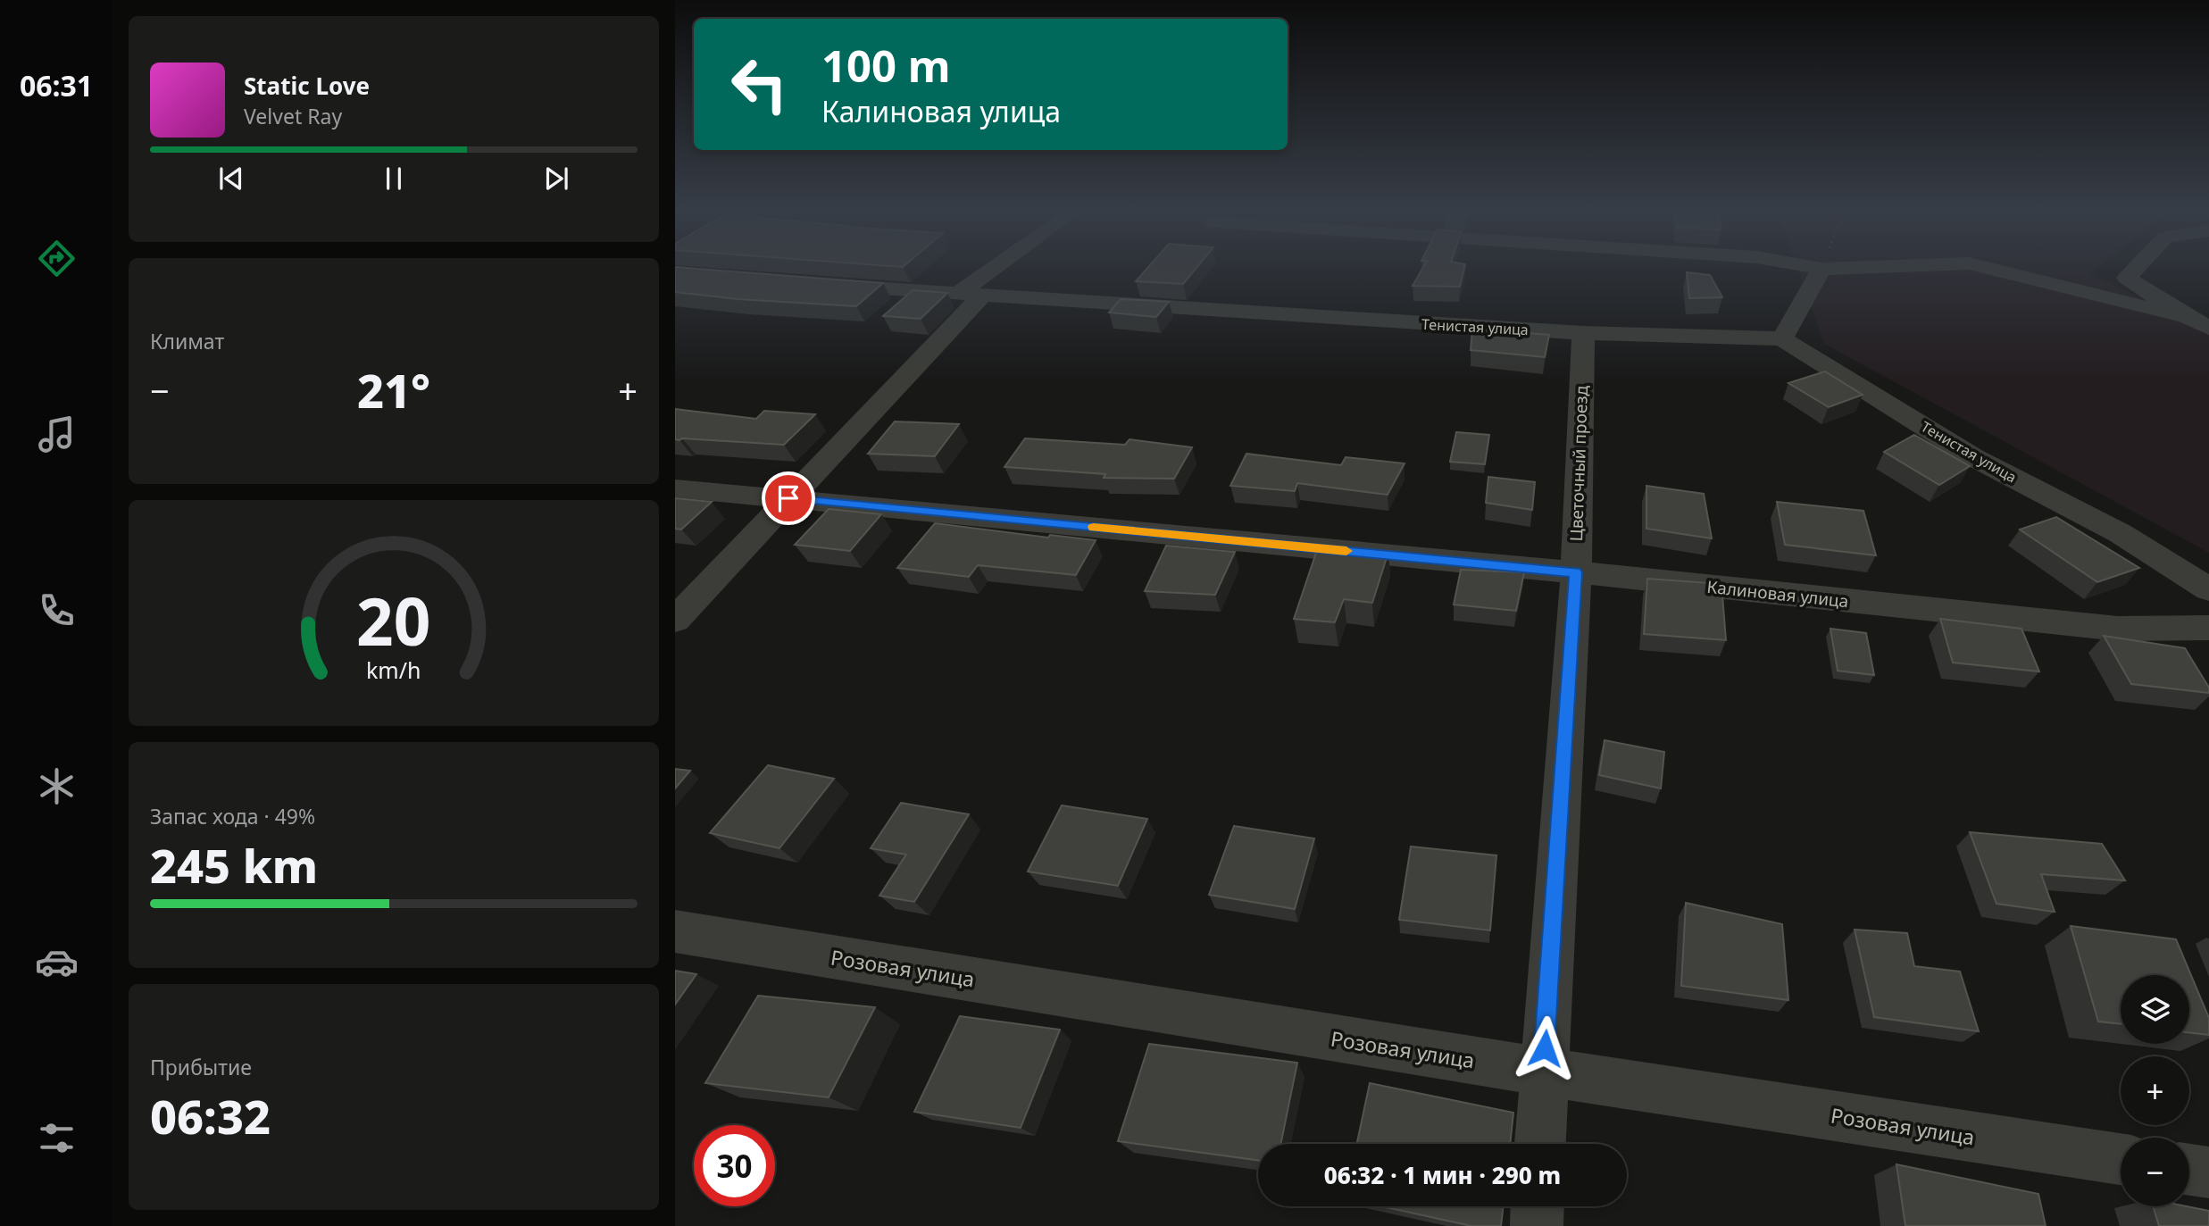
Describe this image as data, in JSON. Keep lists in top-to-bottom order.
{
  "streets": {
    "street": [
      "Тенистая улица",
      "Цветочный проезд",
      "Калиновая улица",
      "Розовая улица"
    ]
  },
  "crossings": [
    ["Тенистая улица", "Цветочный проезд"],
    ["Цветочный проезд", "Калиновая улица"],
    ["Цветочный проезд", "Розовая улица"]
  ],
  "page": {
    "tabs": "06:31",
    "turn": ["100 m", "Калиновая улица"],
    "song": ["Static Love", "Velvet Ray"],
    "tile": [
      "Климат",
      ["Запас хода · 49%", "245 km"],
      ["Прибытие", "06:32"]
    ],
    "heat": ["−", "21°", "+"],
    "map_buttons": ["+", "−"],
    "limit": "30",
    "trip": "06:32 · 1 мин · 290 m",
    "gauge": ["20", "km/h"]
  }
}
